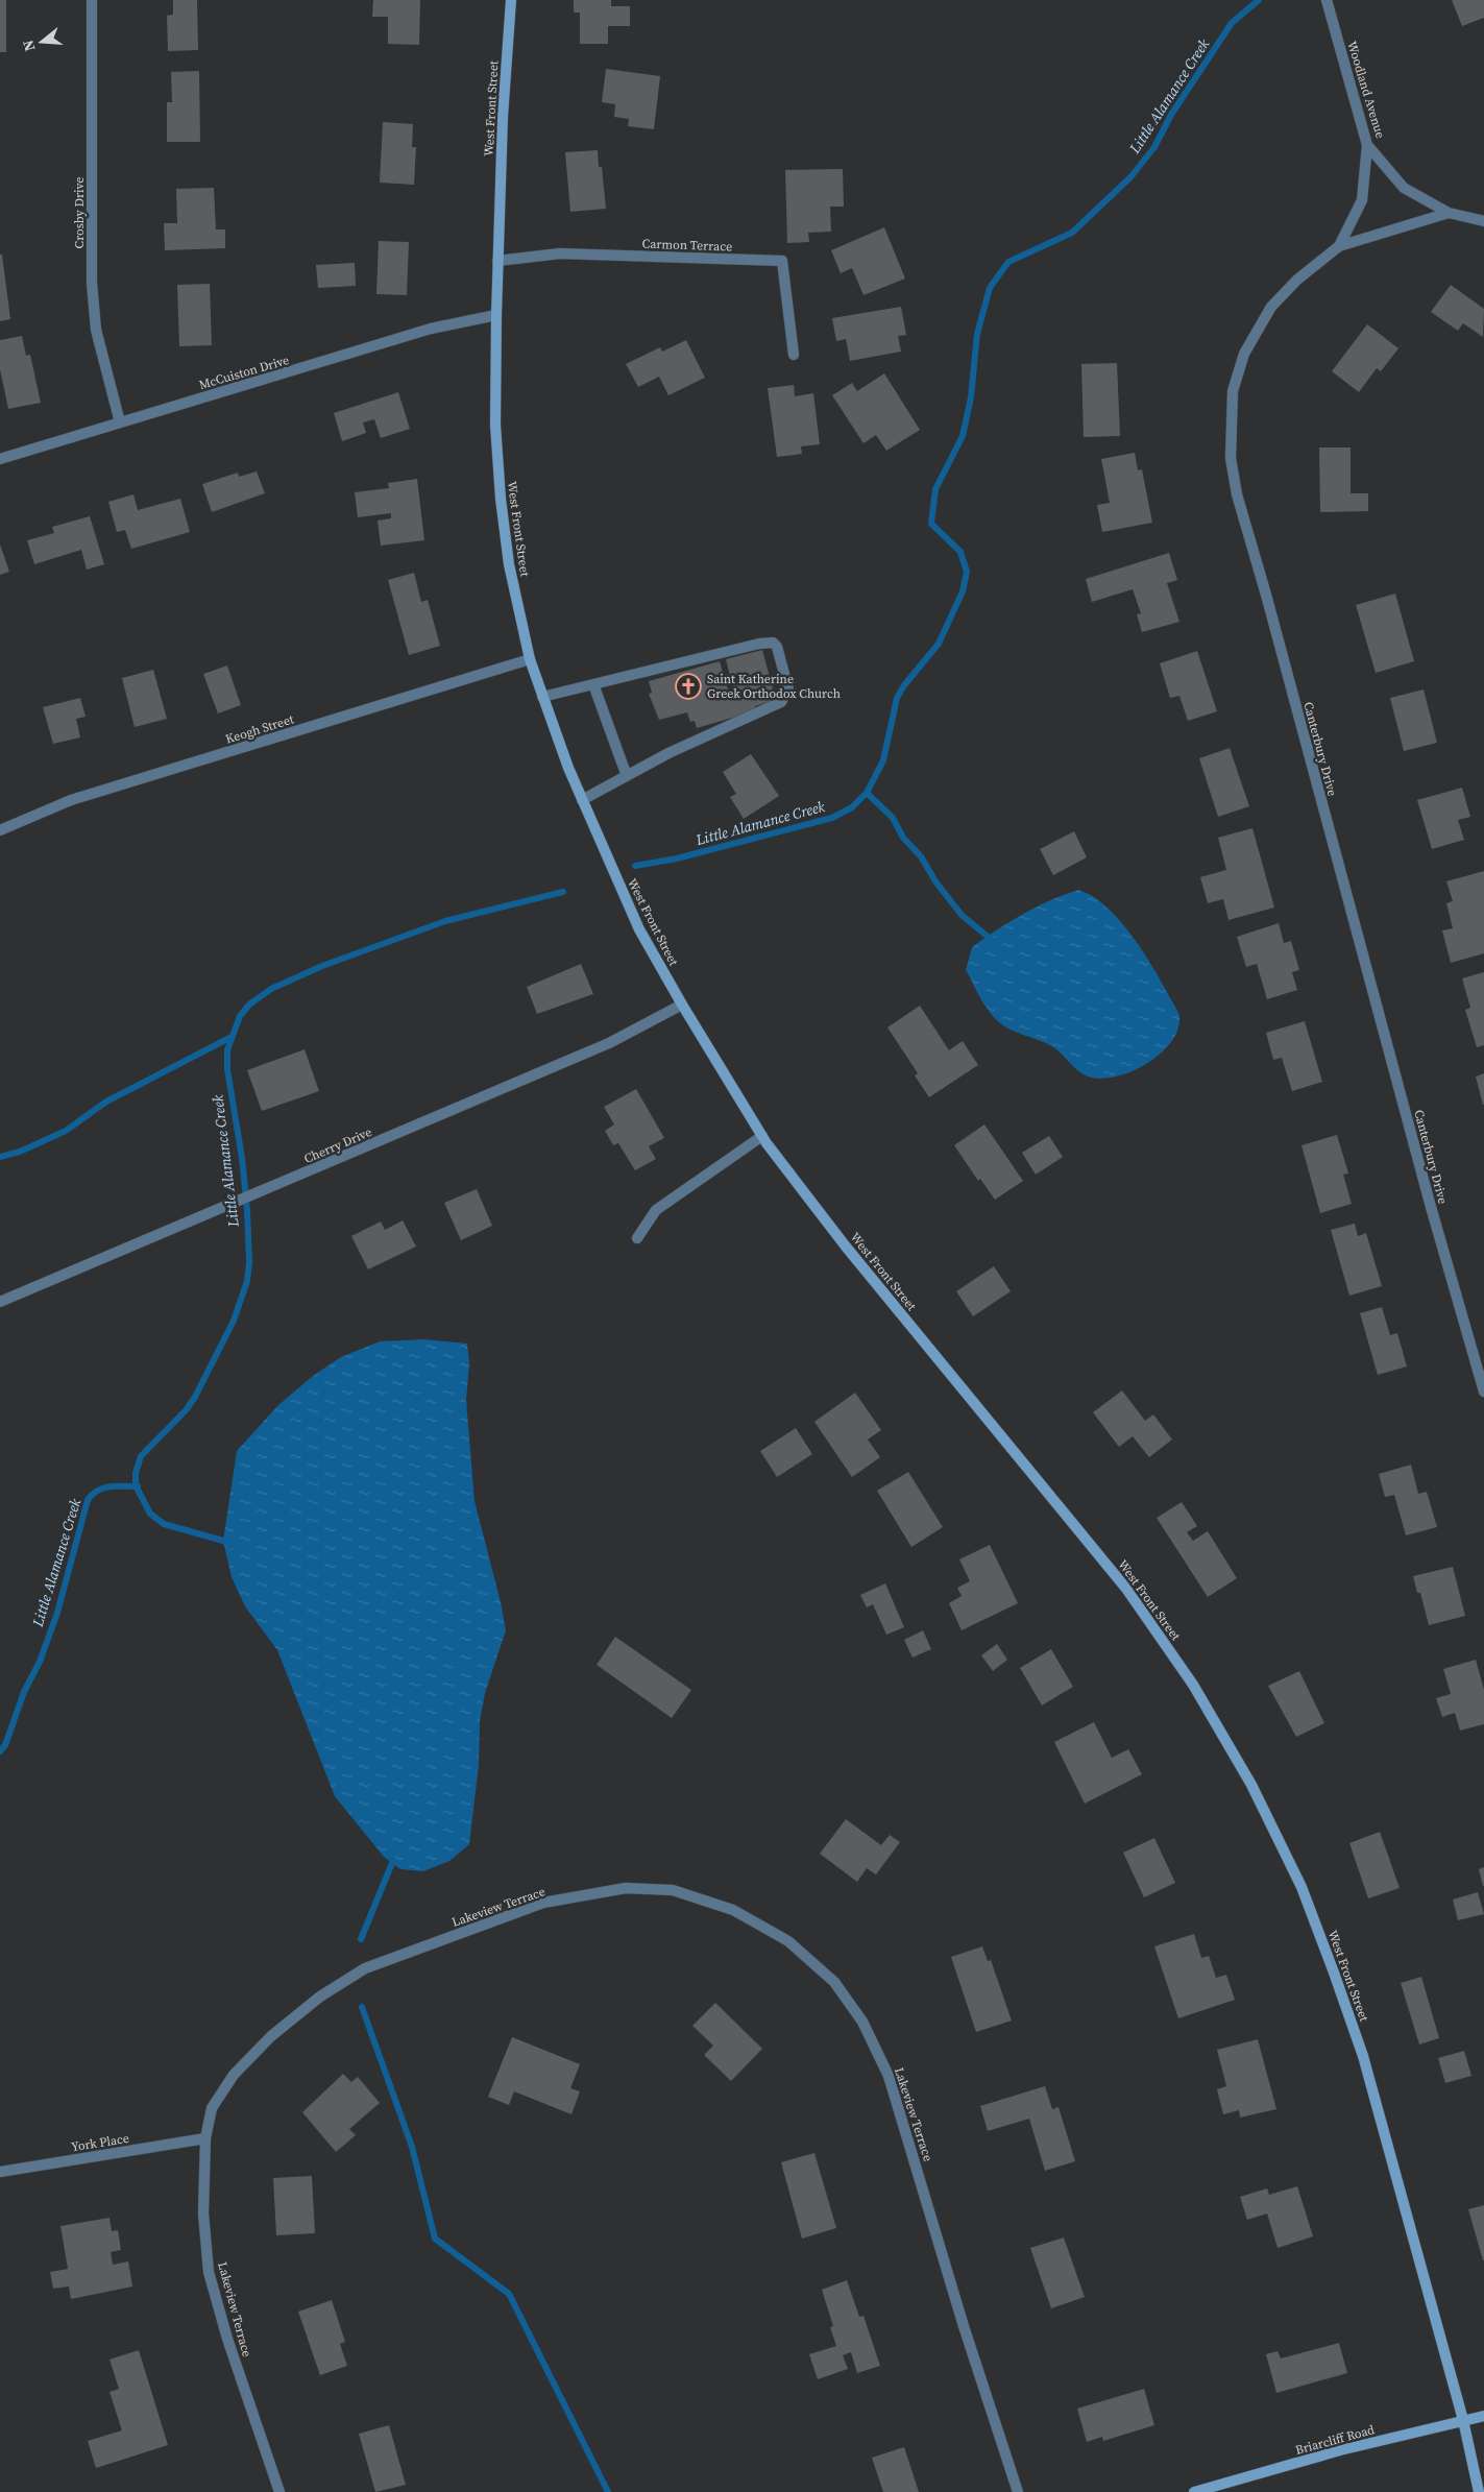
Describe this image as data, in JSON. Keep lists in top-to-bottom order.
{
  "streets": {
    "street": [
      "Woodland Avenue",
      "West Front Street",
      "Crosby Drive",
      "Carmon Terrace",
      "McCuiston Drive",
      "Keogh Street",
      "Canterbury Drive",
      "Cherry Drive",
      "Lakeview Terrace",
      "York Place",
      "Briarcliff Road"
    ]
  },
  "crossings": [
    ["Woodland Avenue", "Canterbury Drive"],
    ["West Front Street", "Carmon Terrace"],
    ["West Front Street", "McCuiston Drive"],
    ["West Front Street", "Keogh Street"],
    ["West Front Street", "Cherry Drive"],
    ["West Front Street", "Briarcliff Road"],
    ["Crosby Drive", "McCuiston Drive"],
    ["Lakeview Terrace", "York Place"]
  ],
  "water": ["Little Alamance Creek"],
  "places": {
    "church": ["Saint Katherine Greek Orthodox Church"]
  },
  "north": "left"
}
